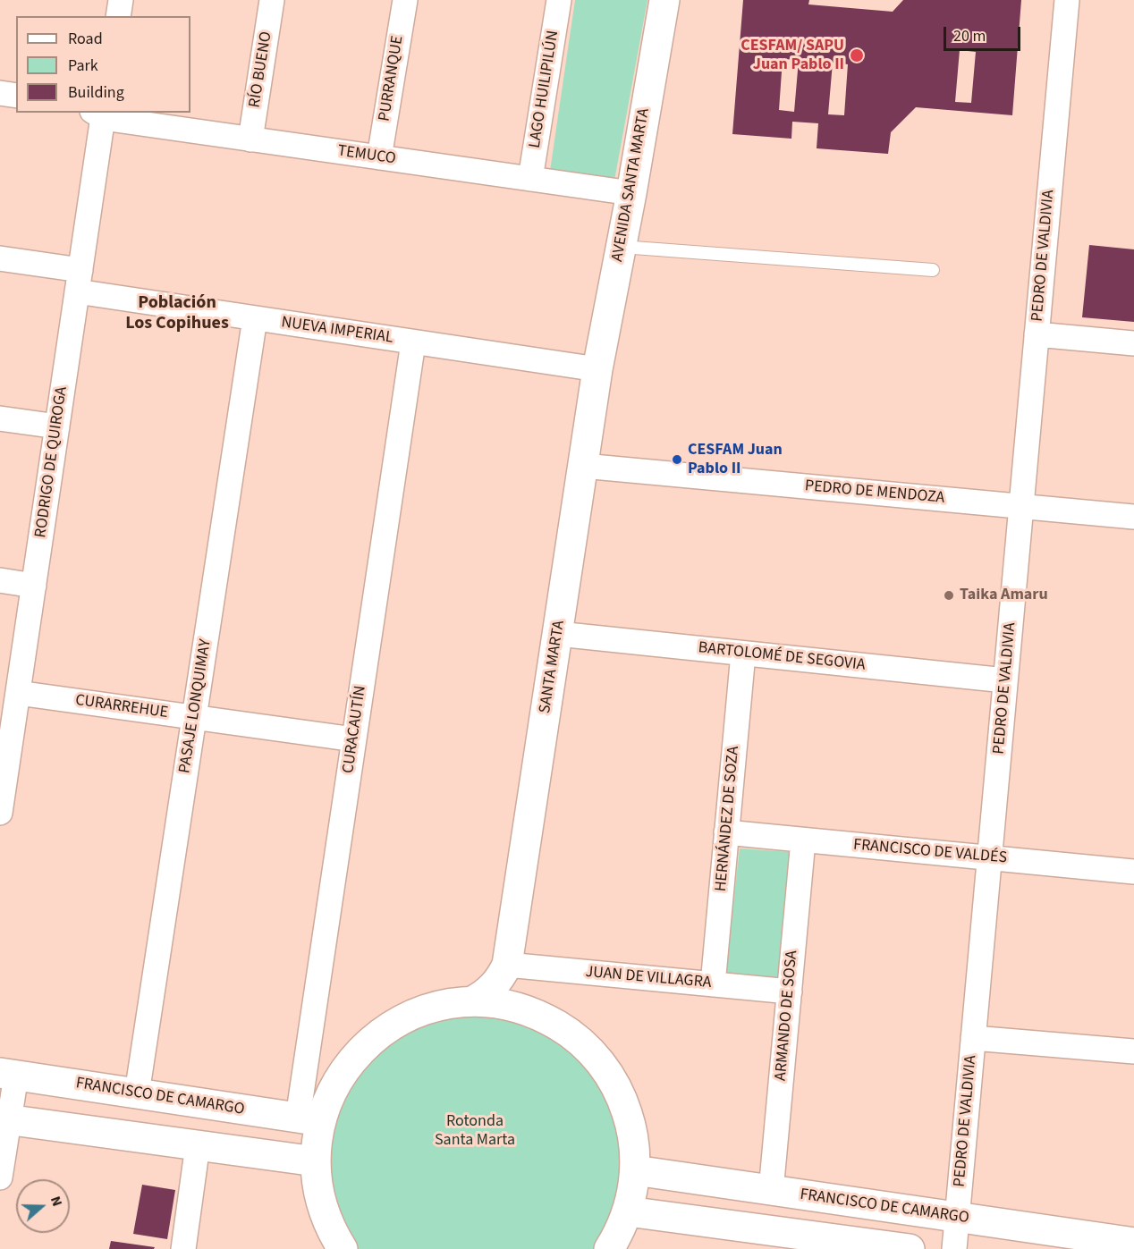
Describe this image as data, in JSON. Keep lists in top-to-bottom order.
{
  "streets": {
    "street": [
      "RÍO BUENO",
      "PURRANQUE",
      "LAGO HUILIPILÚN",
      "TEMUCO",
      "AVENIDA SANTA MARTA",
      "PEDRO DE VALDIVIA",
      "NUEVA IMPERIAL",
      "RODRIGO DE QUIROGA",
      "PEDRO DE MENDOZA",
      "BARTOLOMÉ DE SEGOVIA",
      "SANTA MARTA",
      "PASAJE LONQUIMAY",
      "CURARREHUE",
      "CURACAUTÍN",
      "HERNÁNDEZ DE SOZA",
      "FRANCISCO DE VALDÉS",
      "JUAN DE VILLAGRA",
      "ARMANDO DE SOSA",
      "FRANCISCO DE CAMARGO"
    ]
  },
  "crossings": [
    ["RÍO BUENO", "TEMUCO"],
    ["PURRANQUE", "TEMUCO"],
    ["LAGO HUILIPILÚN", "TEMUCO"],
    ["TEMUCO", "AVENIDA SANTA MARTA"],
    ["TEMUCO", "RODRIGO DE QUIROGA"],
    ["AVENIDA SANTA MARTA", "NUEVA IMPERIAL"],
    ["AVENIDA SANTA MARTA", "SANTA MARTA"],
    ["PEDRO DE VALDIVIA", "PEDRO DE MENDOZA"],
    ["PEDRO DE VALDIVIA", "BARTOLOMÉ DE SEGOVIA"],
    ["PEDRO DE VALDIVIA", "FRANCISCO DE VALDÉS"],
    ["PEDRO DE VALDIVIA", "FRANCISCO DE CAMARGO"],
    ["NUEVA IMPERIAL", "RODRIGO DE QUIROGA"],
    ["NUEVA IMPERIAL", "SANTA MARTA"],
    ["NUEVA IMPERIAL", "PASAJE LONQUIMAY"],
    ["NUEVA IMPERIAL", "CURACAUTÍN"],
    ["RODRIGO DE QUIROGA", "CURARREHUE"],
    ["PEDRO DE MENDOZA", "SANTA MARTA"],
    ["BARTOLOMÉ DE SEGOVIA", "SANTA MARTA"],
    ["BARTOLOMÉ DE SEGOVIA", "HERNÁNDEZ DE SOZA"],
    ["SANTA MARTA", "JUAN DE VILLAGRA"],
    ["PASAJE LONQUIMAY", "CURARREHUE"],
    ["PASAJE LONQUIMAY", "FRANCISCO DE CAMARGO"],
    ["CURARREHUE", "CURACAUTÍN"],
    ["CURACAUTÍN", "FRANCISCO DE CAMARGO"],
    ["HERNÁNDEZ DE SOZA", "FRANCISCO DE VALDÉS"],
    ["HERNÁNDEZ DE SOZA", "JUAN DE VILLAGRA"],
    ["FRANCISCO DE VALDÉS", "ARMANDO DE SOSA"],
    ["JUAN DE VILLAGRA", "ARMANDO DE SOSA"],
    ["ARMANDO DE SOSA", "FRANCISCO DE CAMARGO"]
  ],
  "districts": ["Población Los Copihues"],
  "parks": ["Rotonda Santa Marta"],
  "places": ["CESFAM/ SAPU Juan Pablo II", "CESFAM Juan Pablo II", "Taika Amaru"],
  "legend": ["Road", "Park", "Building"],
  "scale_bar": "20 m",
  "north": "right"
}
